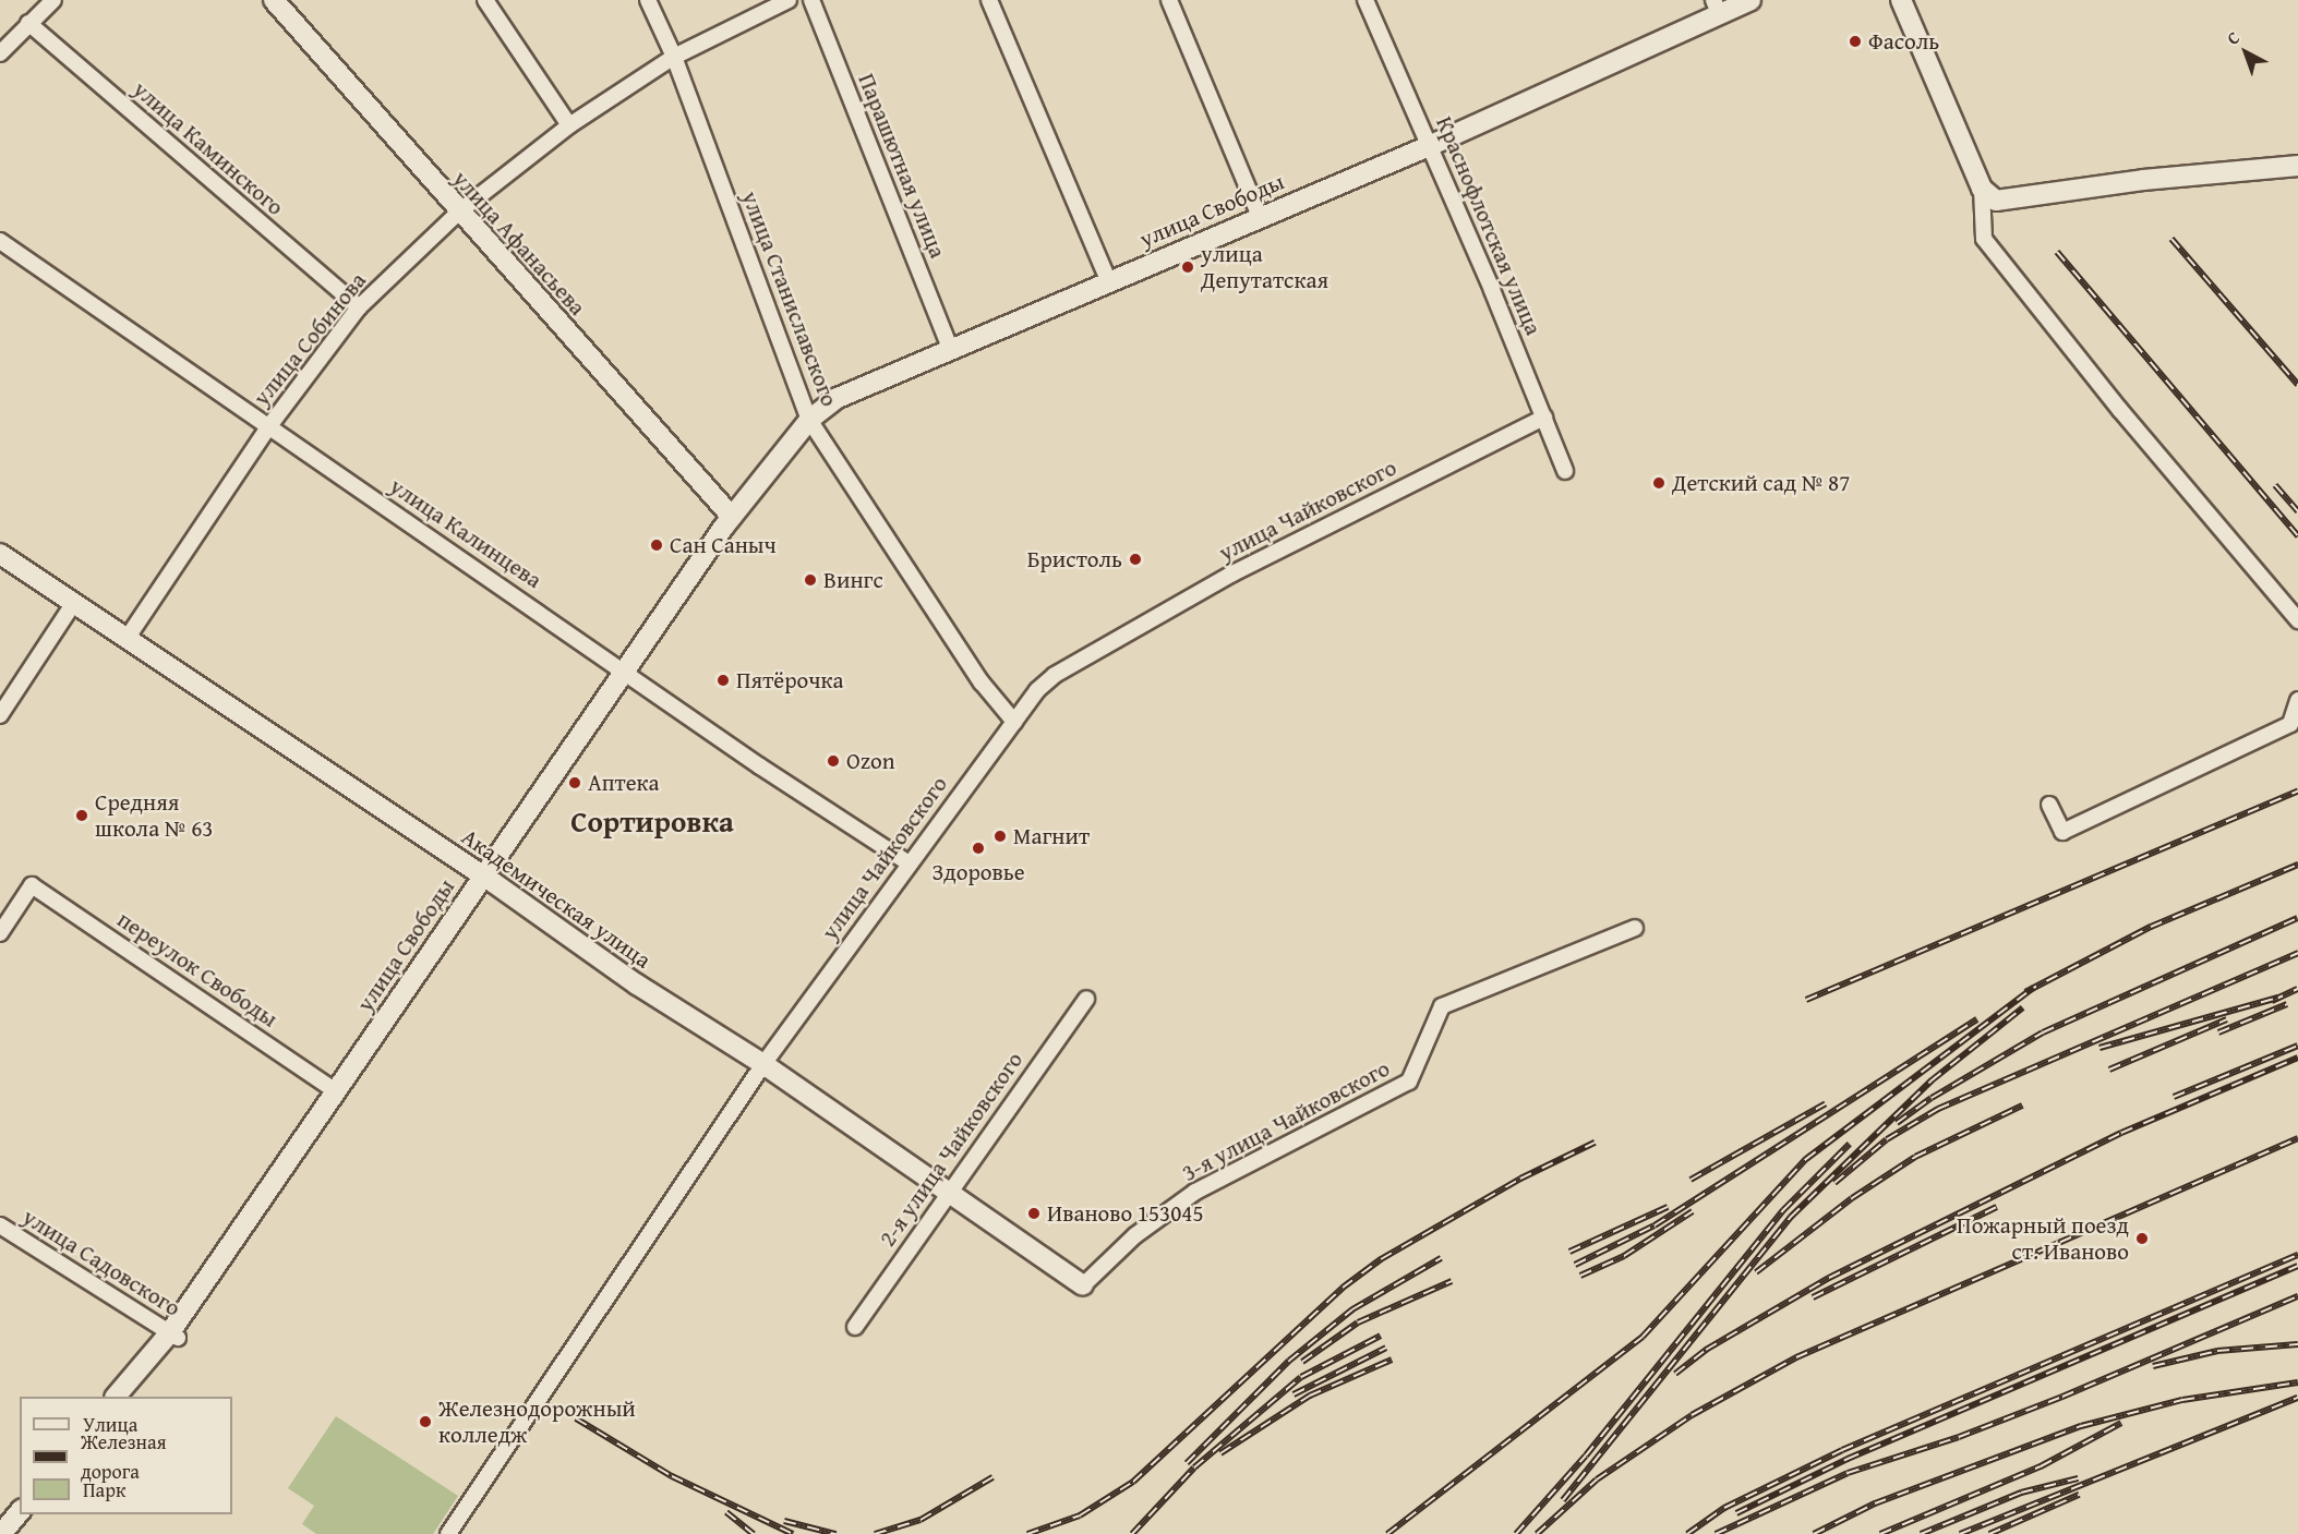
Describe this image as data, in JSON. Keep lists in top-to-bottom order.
{
  "streets": {
    "street": [
      "улица Каминского",
      "Парашютная улица",
      "улица Свободы",
      "Краснофлотская улица",
      "улица Афанасьева",
      "улица Станиславского",
      "улица Собинова",
      "улица Чайковского",
      "улица Калинцева",
      "Академическая улица",
      "переулок Свободы",
      "3-я улица Чайковского",
      "2-я улица Чайковского",
      "улица Садовского"
    ]
  },
  "crossings": [
    ["улица Каминского", "улица Собинова"],
    ["Парашютная улица", "улица Свободы"],
    ["улица Свободы", "Краснофлотская улица"],
    ["улица Свободы", "улица Афанасьева"],
    ["улица Свободы", "улица Станиславского"],
    ["улица Свободы", "улица Калинцева"],
    ["улица Свободы", "Академическая улица"],
    ["улица Свободы", "переулок Свободы"],
    ["улица Свободы", "улица Садовского"],
    ["Краснофлотская улица", "улица Чайковского"],
    ["улица Афанасьева", "улица Собинова"],
    ["улица Станиславского", "улица Собинова"],
    ["улица Станиславского", "улица Чайковского"],
    ["улица Собинова", "улица Калинцева"],
    ["улица Собинова", "Академическая улица"],
    ["улица Чайковского", "улица Калинцева"],
    ["улица Чайковского", "Академическая улица"],
    ["Академическая улица", "3-я улица Чайковского"],
    ["Академическая улица", "2-я улица Чайковского"]
  ],
  "districts": ["Сортировка"],
  "places": [
    "Фасоль",
    "улица Депутатская",
    "Детский сад № 87",
    "Сан Саныч",
    "Бристоль",
    "Вингс",
    "Пятёрочка",
    "Ozon",
    "Аптека",
    "Средняя школа № 63",
    "Магнит",
    "Здоровье",
    "Иваново 153045",
    "Пожарный поезд ст. Иваново",
    "Железнодорожный колледж"
  ],
  "legend": ["Улица", "Железная дорога", "Парк"],
  "north": "top left"
}
